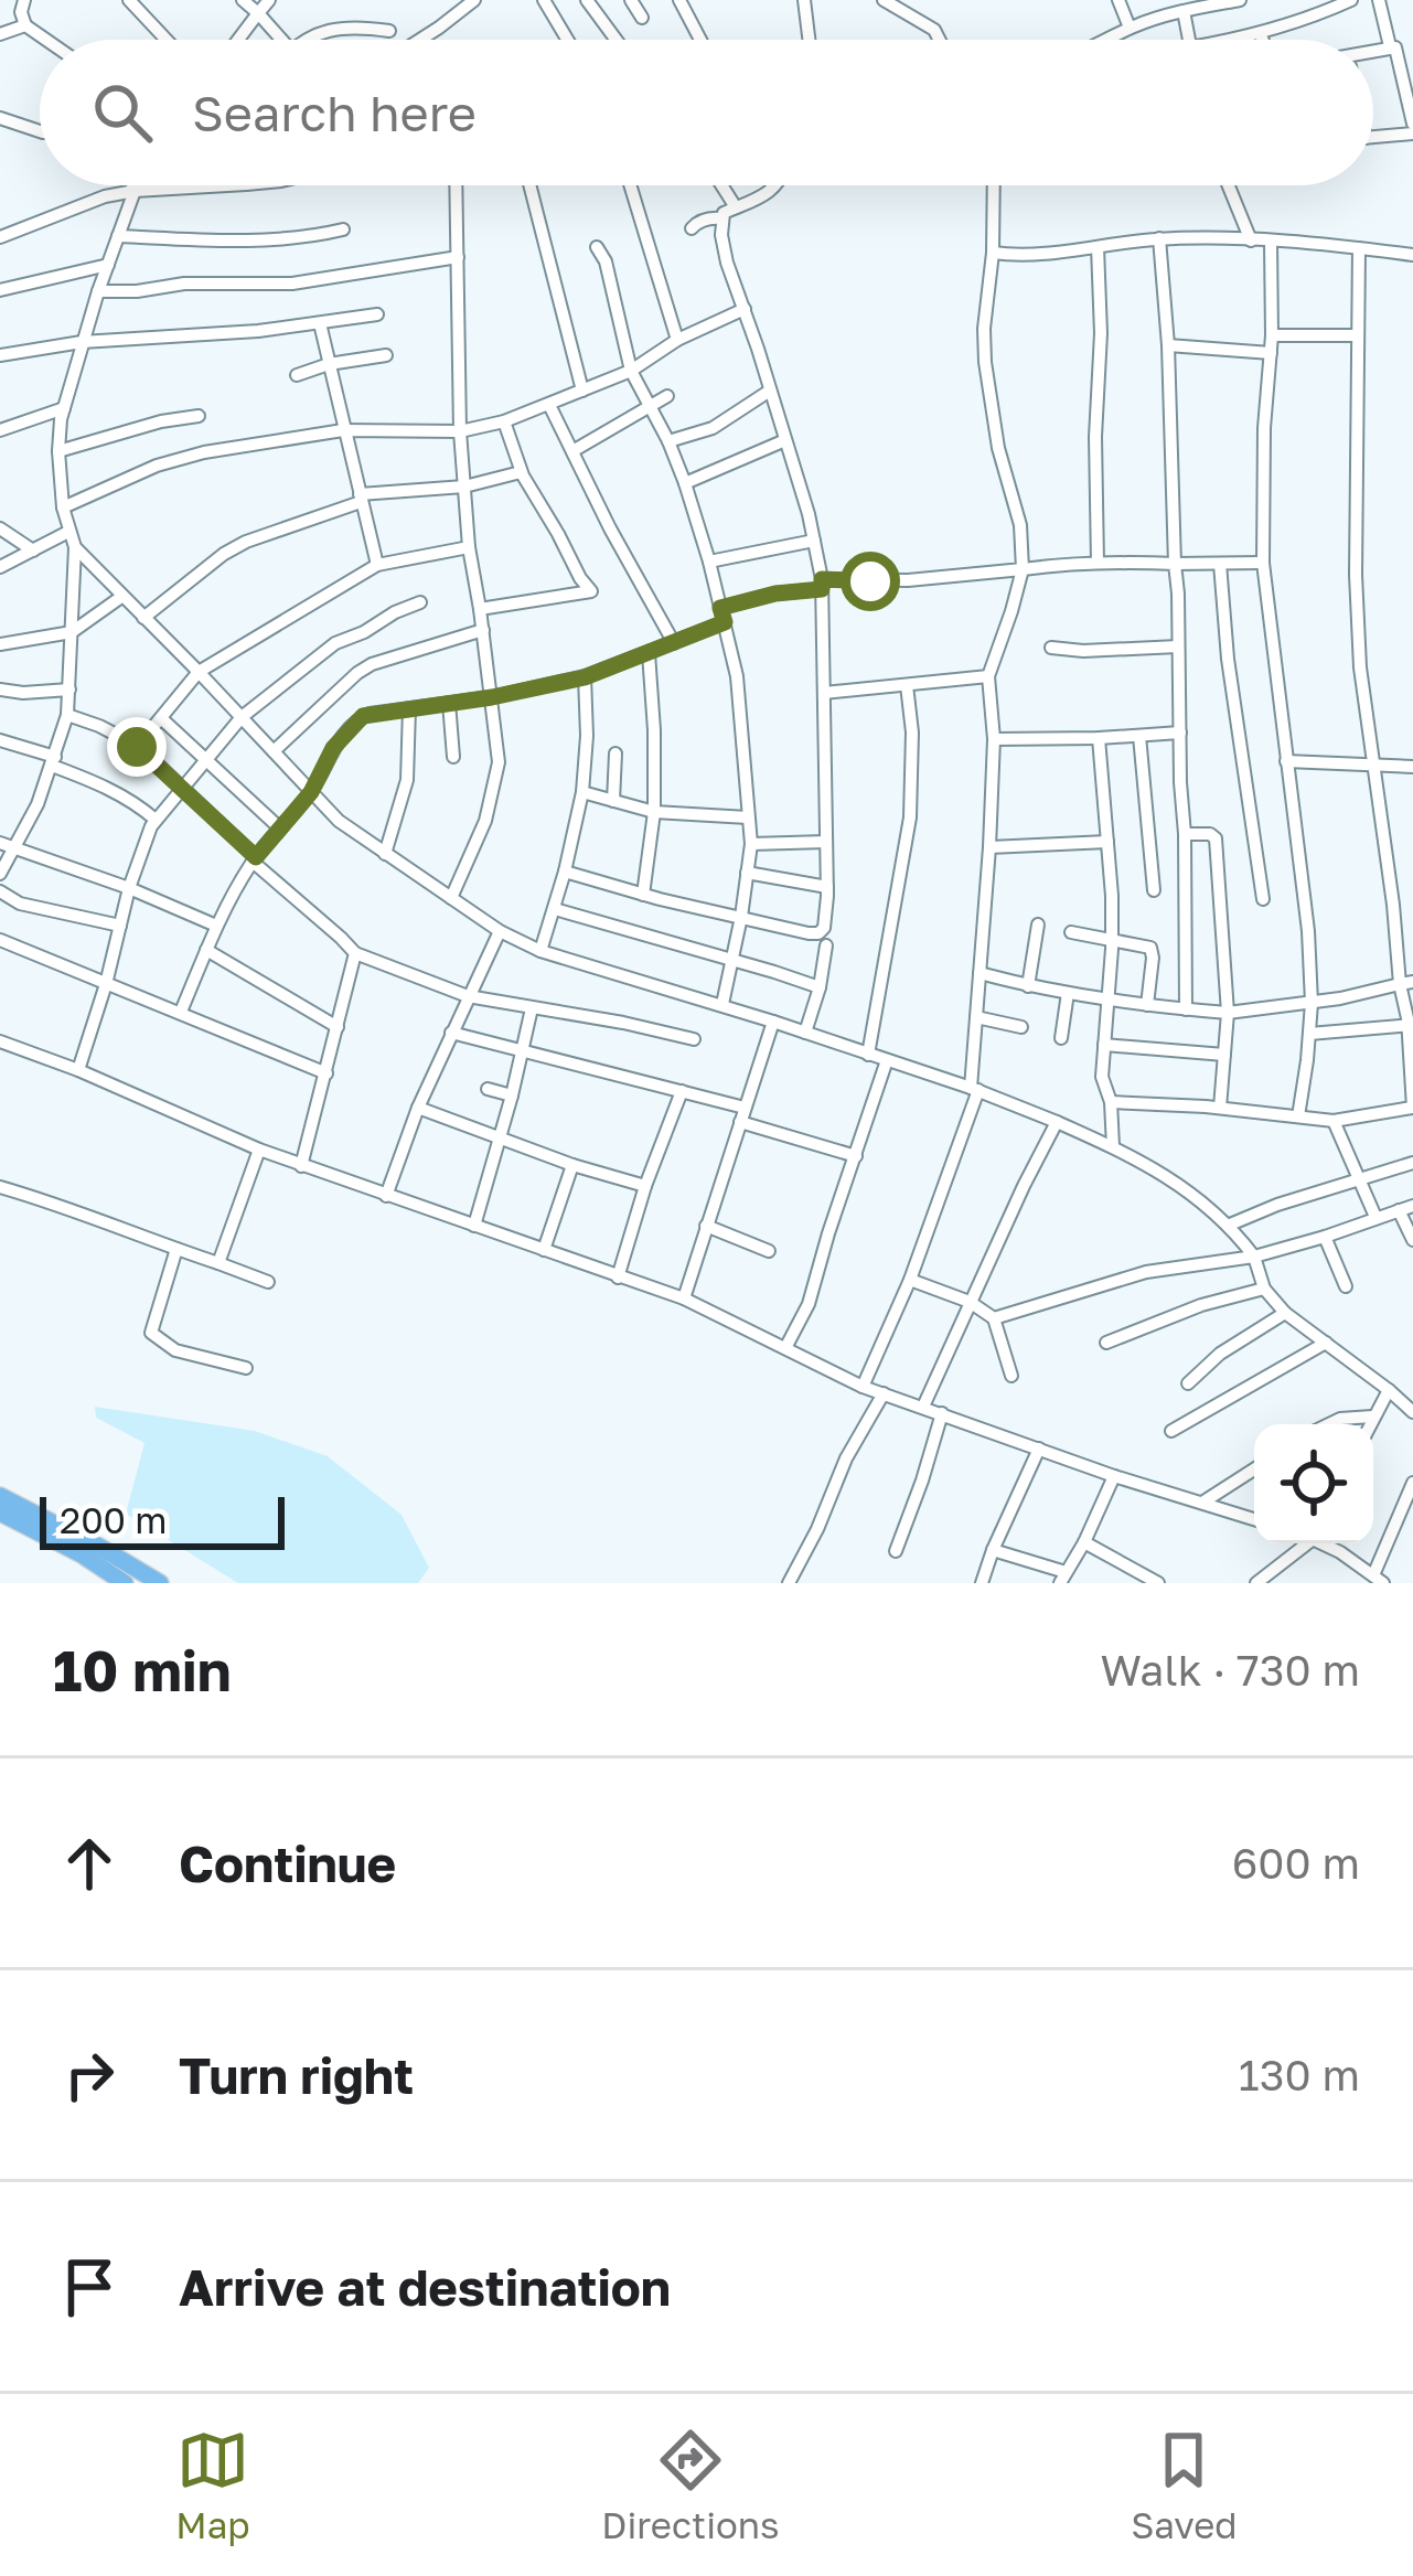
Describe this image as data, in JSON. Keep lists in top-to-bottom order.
{
  "scale_bar": "200 m",
  "page": {
    "search": "Search here",
    "scale": "200 m",
    "heading": ["10 min", "Walk · 730 m"],
    "list": [
      ["Continue", "600 m"],
      ["Turn right", "130 m"],
      "Arrive at destination"
    ],
    "nav": ["Map", "Directions", "Saved"]
  }
}
